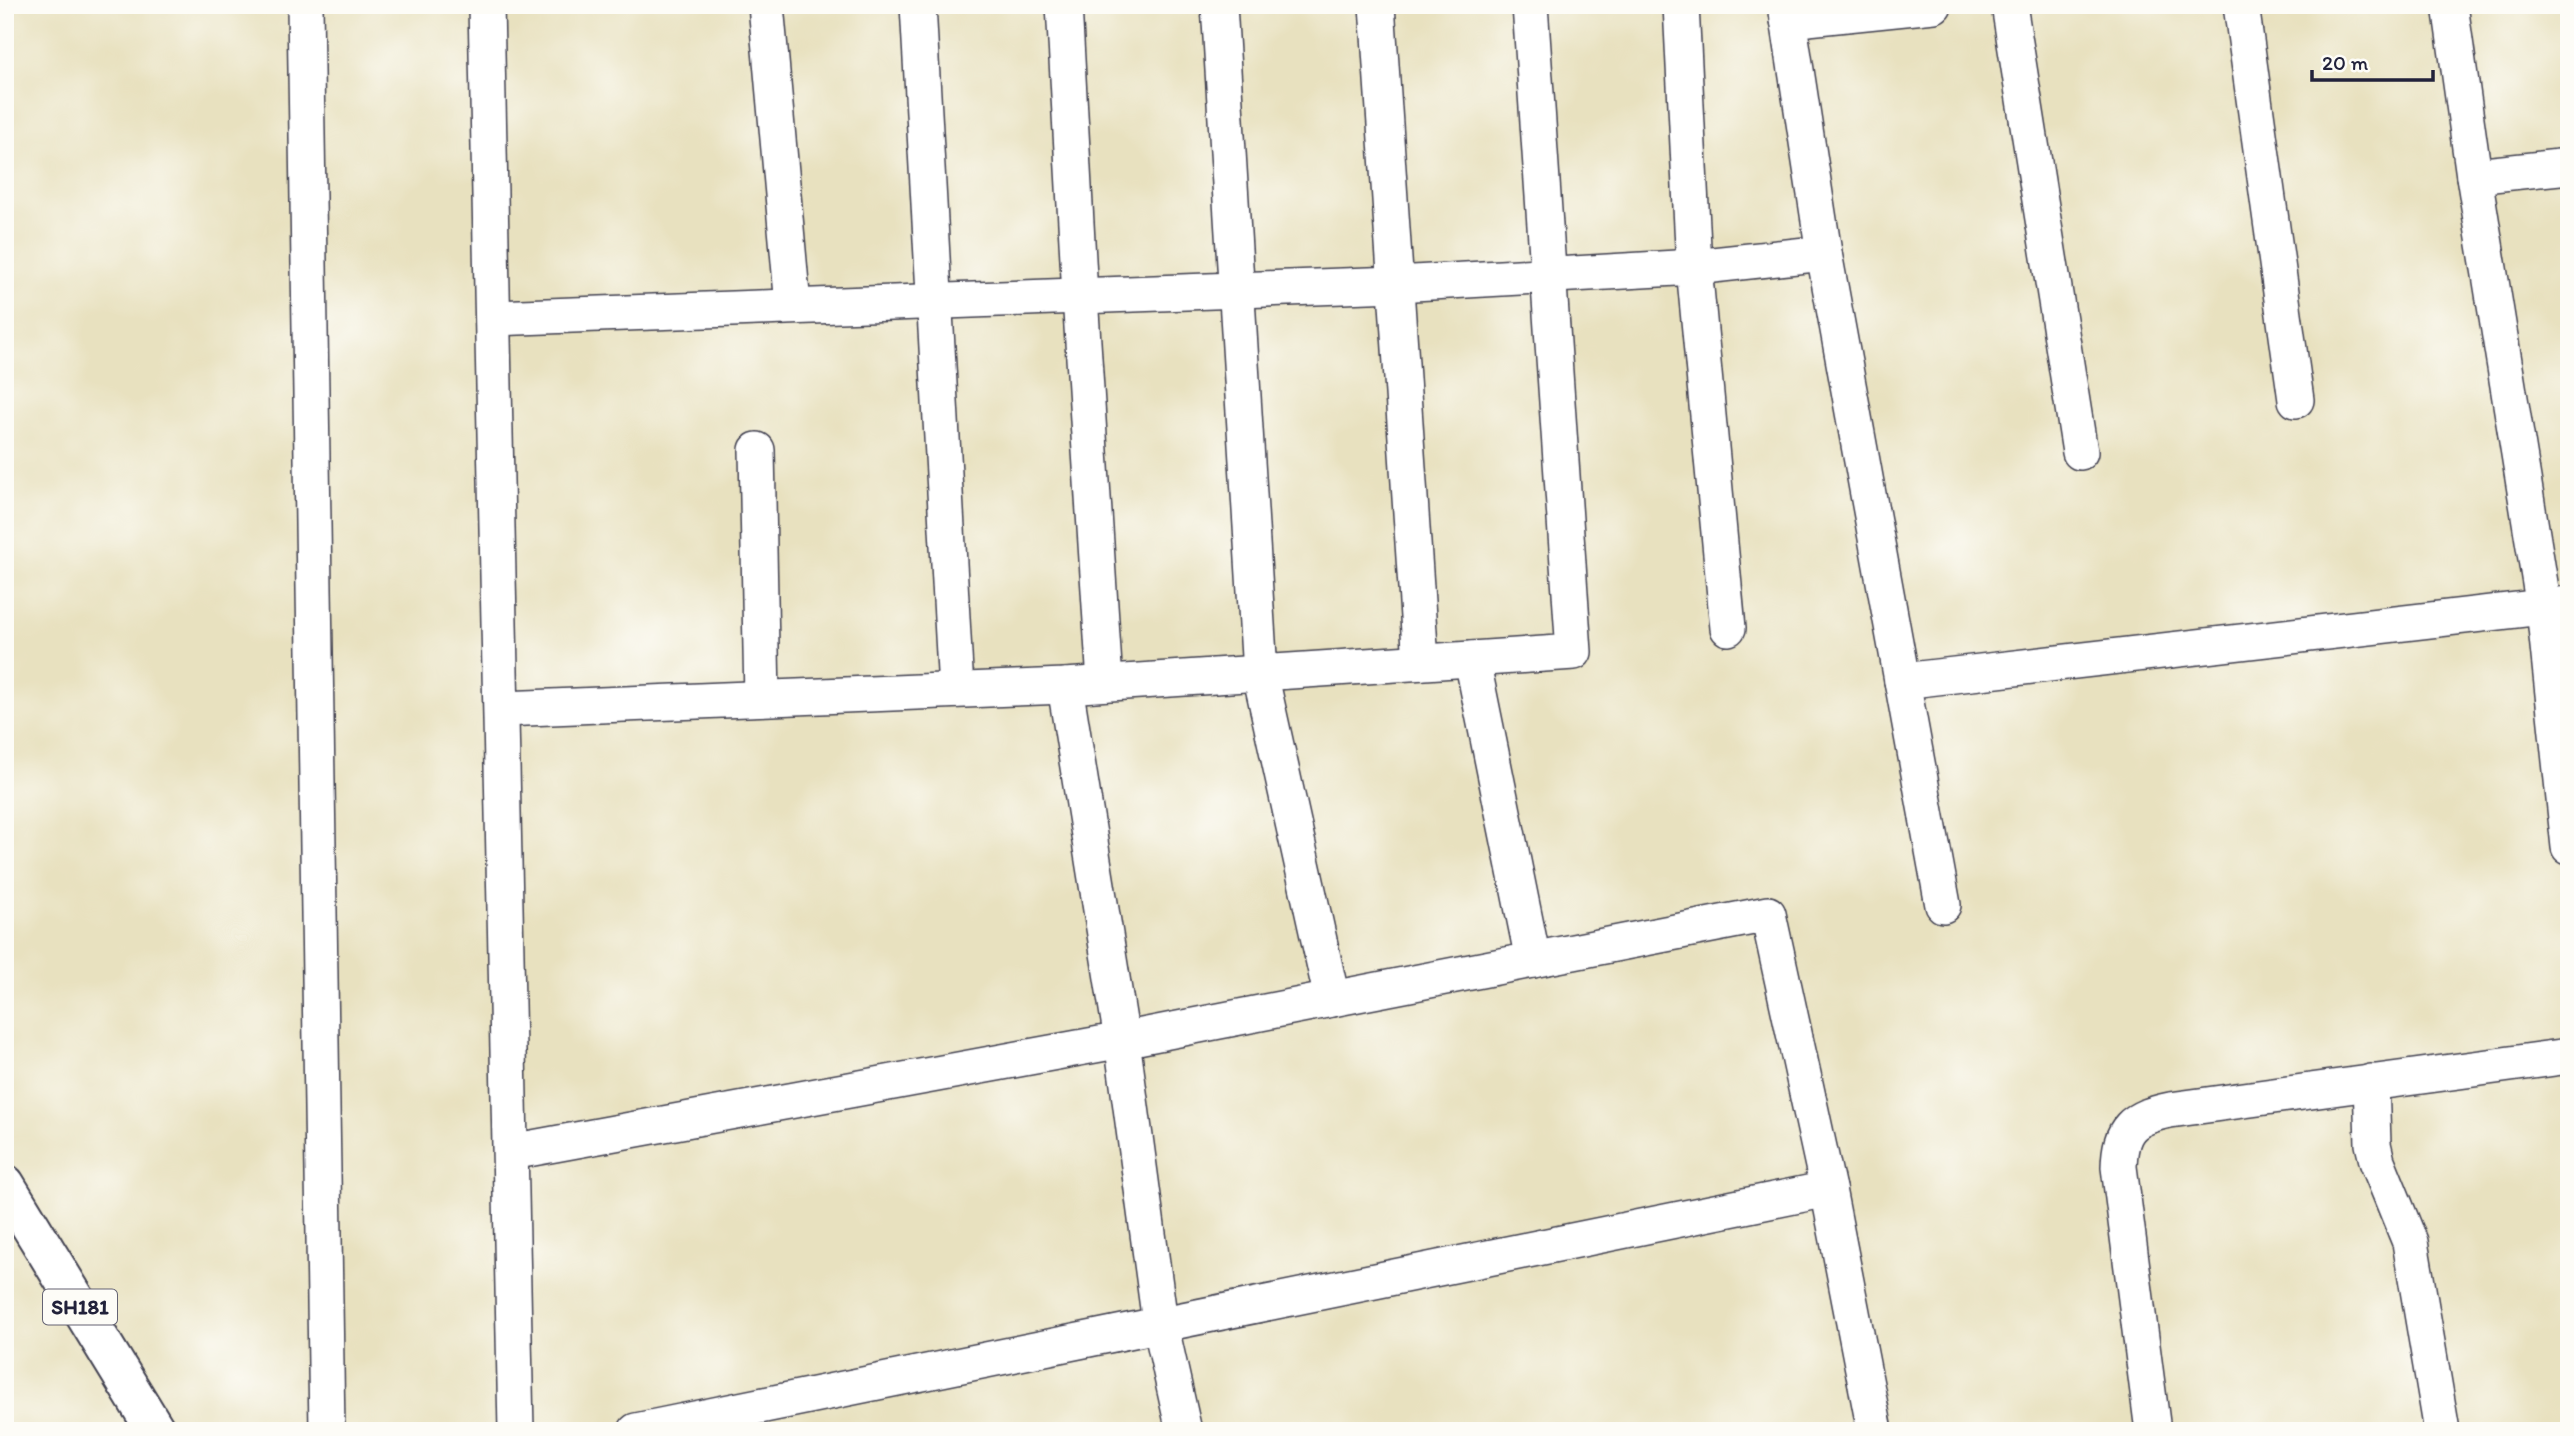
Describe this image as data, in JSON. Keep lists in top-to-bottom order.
{
  "streets": {
    "main road": ["SH181"]
  },
  "scale_bar": "20 m"
}
